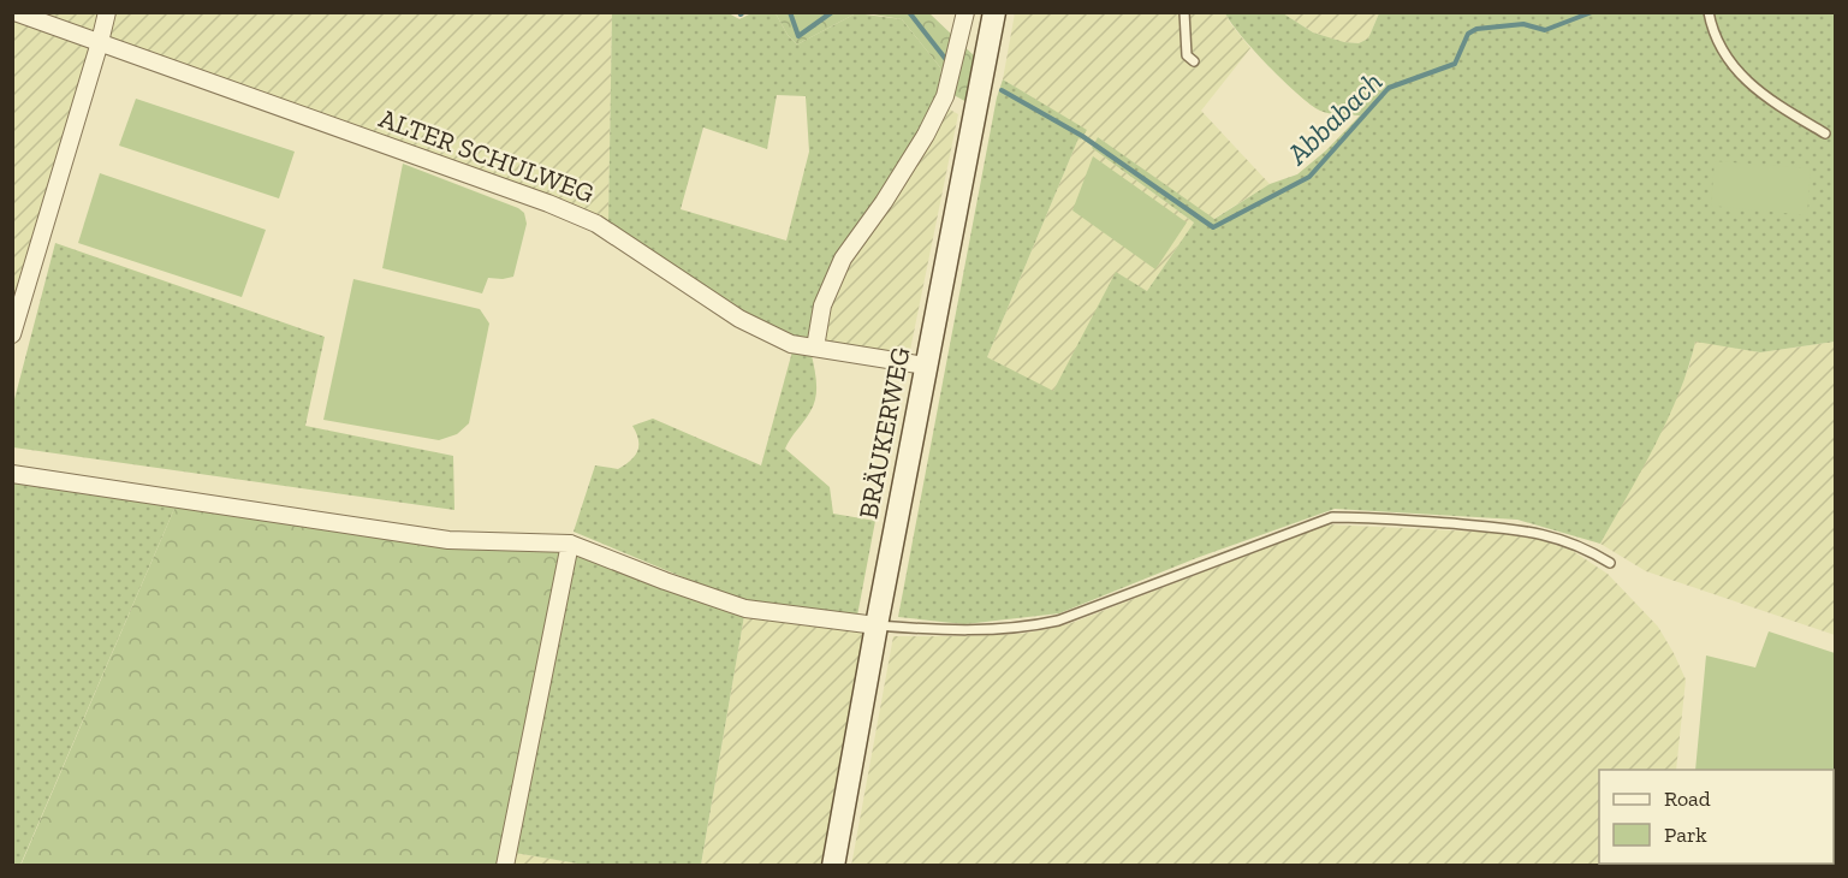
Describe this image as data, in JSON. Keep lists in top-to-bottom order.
{
  "streets": {
    "main road": ["BRÄUKERWEG"],
    "street": ["ALTER SCHULWEG"]
  },
  "crossings": [
    ["ALTER SCHULWEG", "BRÄUKERWEG"]
  ],
  "water": ["Abbabach"],
  "legend": ["Road", "Park"]
}
